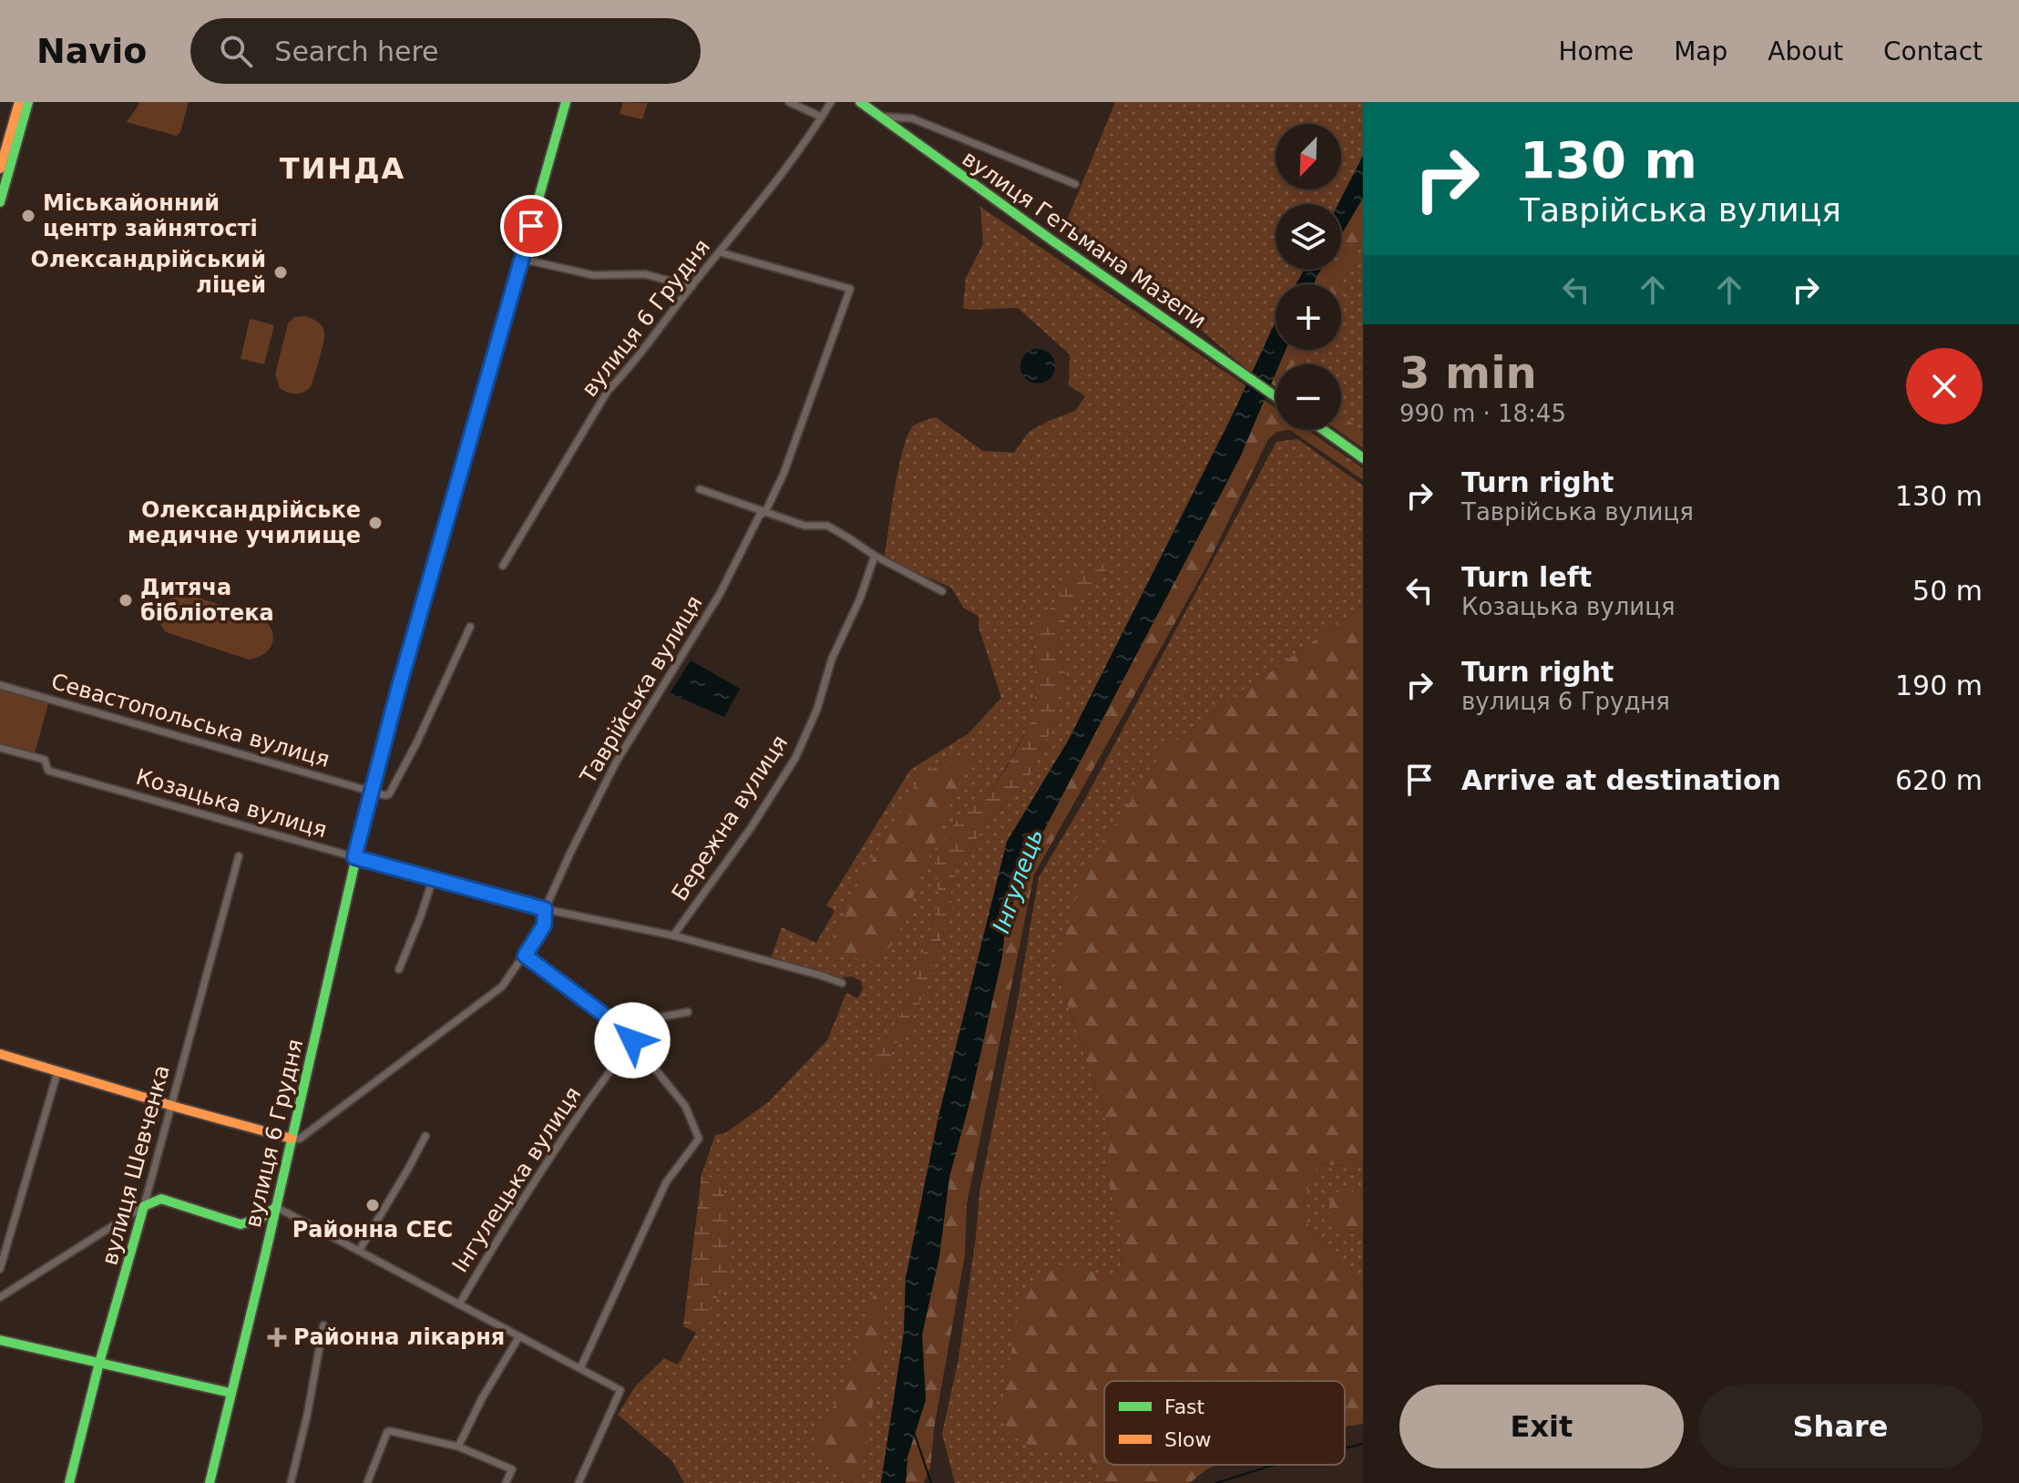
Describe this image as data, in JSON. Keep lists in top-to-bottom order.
{
  "streets": {
    "main road": ["вулиця Гетьмана Мазепи", "вулиця 6 Грудня", "вулиця Шевченка"],
    "street": [
      "Таврійська вулиця",
      "Севастопольська вулиця",
      "Козацька вулиця",
      "Бережна вулиця",
      "Інгулецька вулиця"
    ]
  },
  "crossings": [
    ["вулиця 6 Грудня", "Таврійська вулиця"],
    ["вулиця 6 Грудня", "Севастопольська вулиця"],
    ["вулиця 6 Грудня", "Козацька вулиця"],
    ["Таврійська вулиця", "Козацька вулиця"],
    ["Козацька вулиця", "Бережна вулиця"]
  ],
  "districts": ["ТИНДА"],
  "water": ["Інгулець"],
  "places": {
    "other": [
      "Міськайонний центр зайнятості",
      "Олександрійський ліцей",
      "Олександрійське медичне училище",
      "Дитяча бібліотека",
      "Районна СЕС"
    ],
    "health": ["Районна лікарня"]
  },
  "legend": ["Fast", "Slow"],
  "north": "bottom left",
  "page": {
    "header": "Navio",
    "search": "Search here",
    "nav": [
      "Home",
      "Map",
      "About",
      "Contact"
    ],
    "turn": ["130 m", "Таврійська вулиця"],
    "map_buttons": ["+", "−"],
    "heading": ["3 min", "990 m · 18:45"],
    "list": [
      {
        "name": "Turn right",
        "note": "Таврійська вулиця",
        "value": "130 m"
      },
      {
        "name": "Turn left",
        "note": "Козацька вулиця",
        "value": "50 m"
      },
      {
        "name": "Turn right",
        "note": "вулиця 6 Грудня",
        "value": "190 m"
      },
      {
        "name": "Arrive at destination",
        "value": "620 m"
      }
    ],
    "buttons": ["Exit", "Share"]
  }
}
